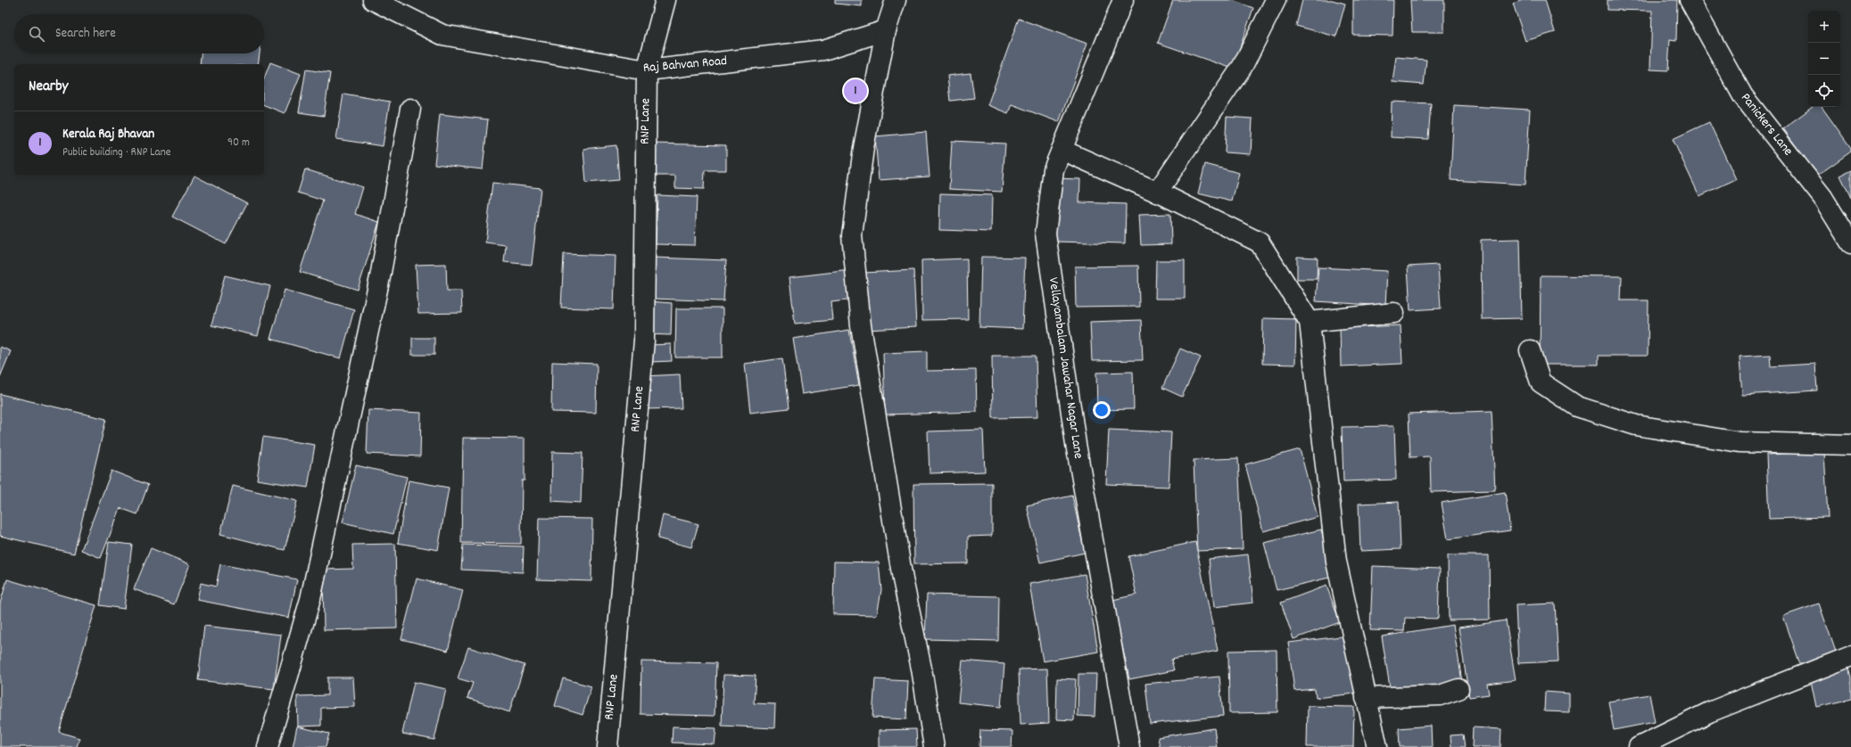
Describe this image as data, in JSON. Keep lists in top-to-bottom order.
{
  "streets": {
    "street": [
      "Raj Bahvan Road",
      "RNP Lane",
      "Panickers Lane",
      "Vellayambalam Jawahar Nagar Lane"
    ]
  },
  "crossings": [
    ["Raj Bahvan Road", "RNP Lane"]
  ],
  "page": {
    "map_buttons": ["+", "−"],
    "search": "Search here",
    "heading": "Nearby",
    "pins": "1",
    "list": [
      {
        "mark": "1",
        "name": "Kerala Raj Bhavan",
        "note": "Public building · RNP Lane",
        "value": "90 m"
      }
    ]
  }
}
